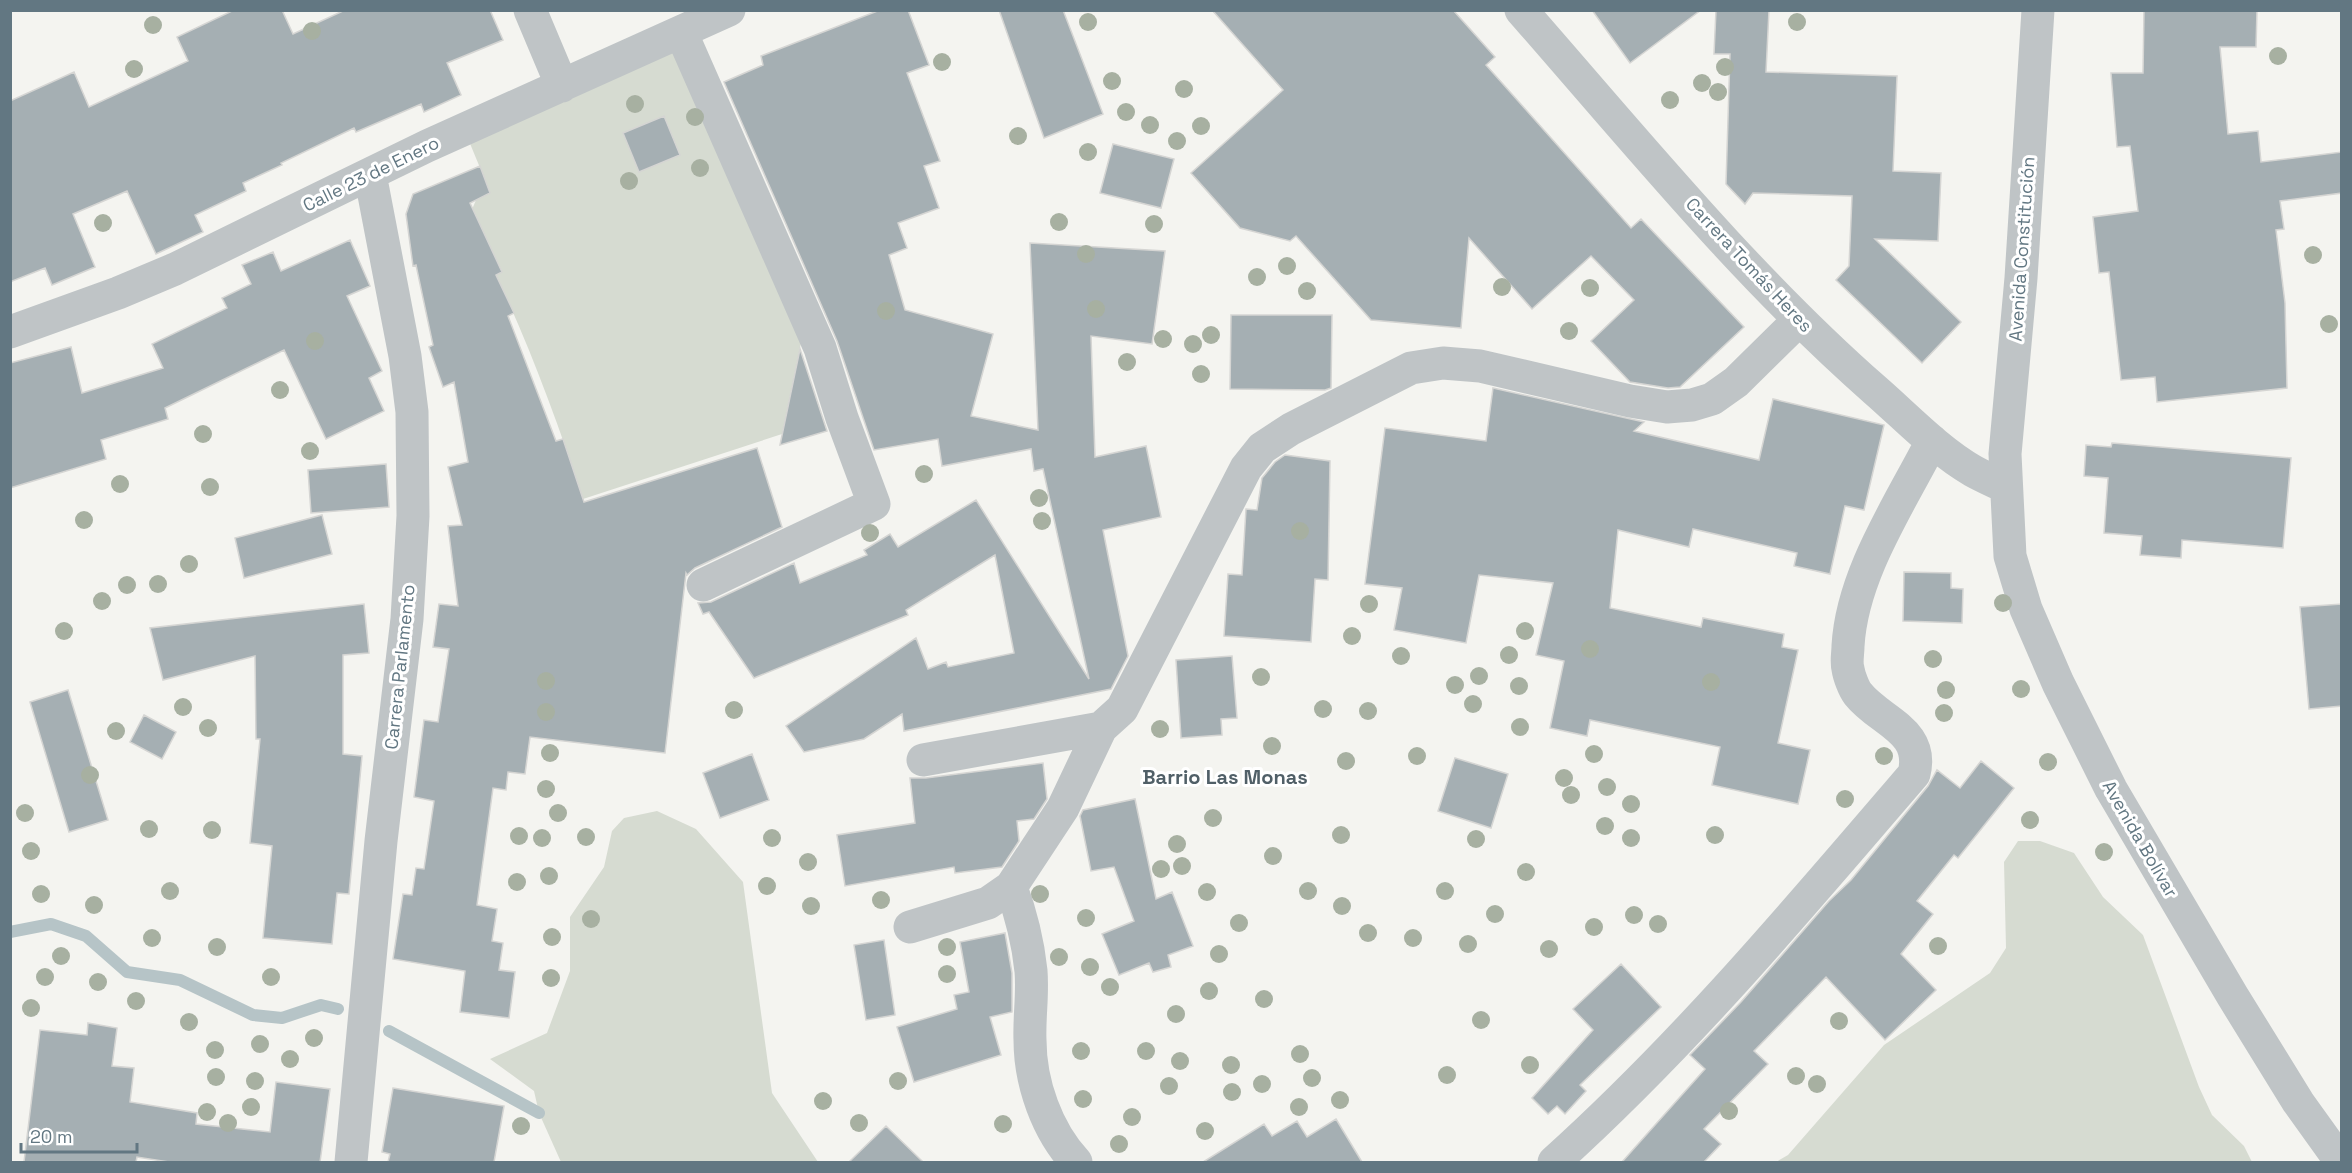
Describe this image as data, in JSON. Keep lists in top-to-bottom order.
{
  "streets": {
    "street": [
      "Calle 23 de Enero",
      "Avenida Constitución",
      "Carrera Tomás Heres",
      "Carrera Parlamento",
      "Avenida Bolívar"
    ]
  },
  "crossings": [
    ["Calle 23 de Enero", "Carrera Parlamento"],
    ["Avenida Constitución", "Carrera Tomás Heres"],
    ["Avenida Constitución", "Avenida Bolívar"],
    ["Carrera Tomás Heres", "Avenida Bolívar"]
  ],
  "districts": ["Barrio Las Monas"],
  "scale_bar": "20 m"
}
